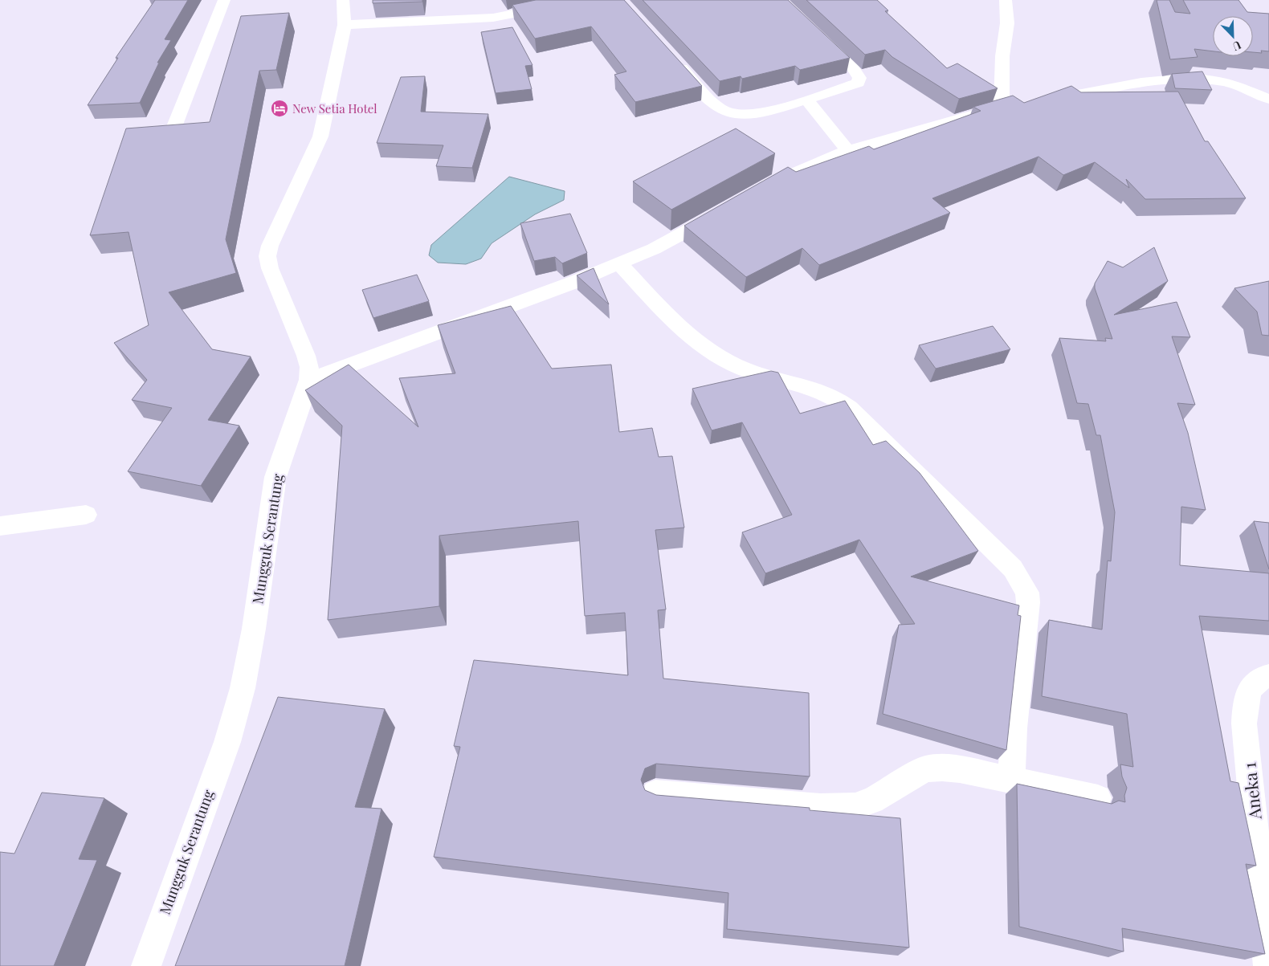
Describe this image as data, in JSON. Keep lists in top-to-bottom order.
{
  "streets": {
    "street": ["Mungguk Serantung", "Aneka 1"]
  },
  "places": {
    "hotel": ["New Setia Hotel"]
  },
  "north": "bottom right"
}
